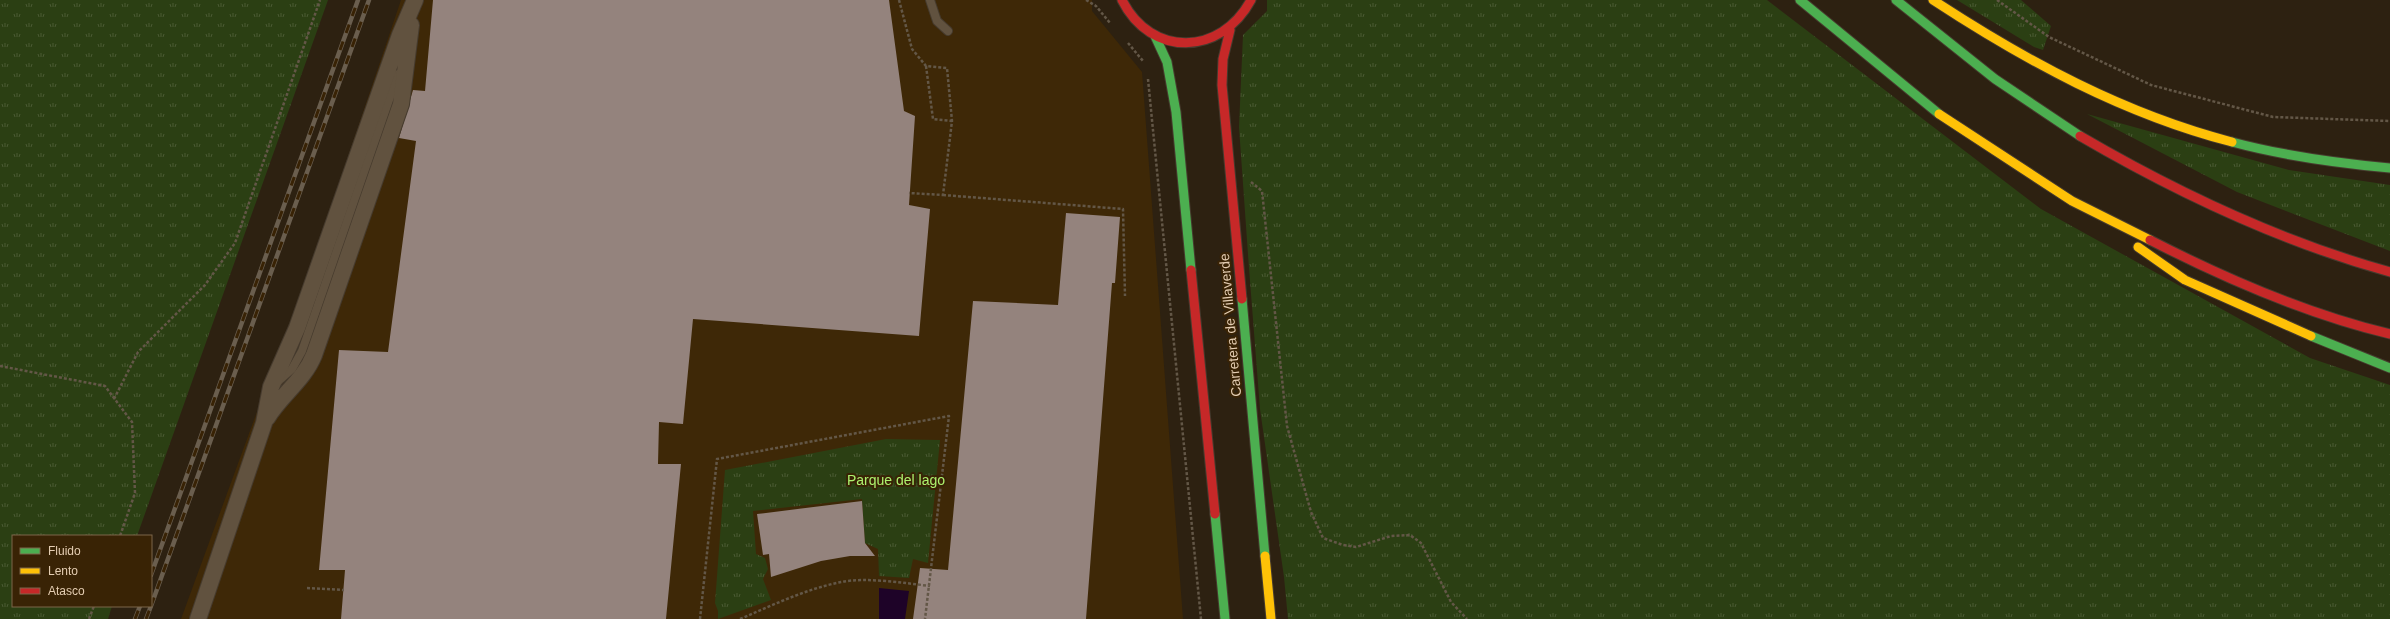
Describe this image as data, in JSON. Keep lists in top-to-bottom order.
{
  "streets": {
    "highway": ["Carretera de Villaverde"]
  },
  "parks": ["Parque del lago"],
  "legend": ["Fluido", "Lento", "Atasco"]
}
